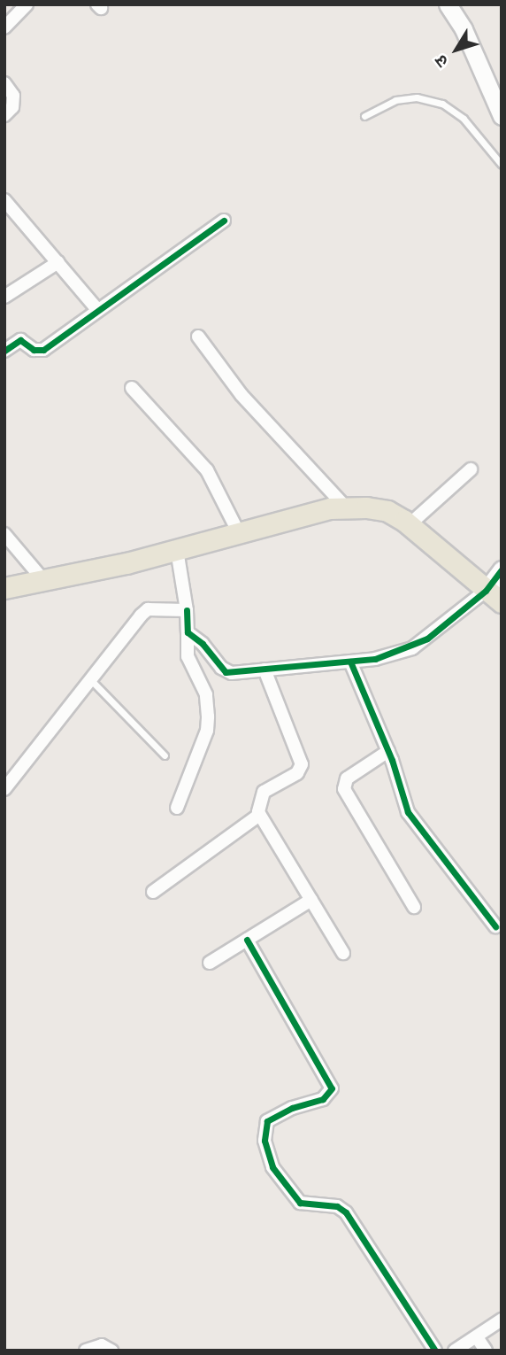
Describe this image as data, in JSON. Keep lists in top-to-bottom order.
{
  "north": "bottom left"
}
